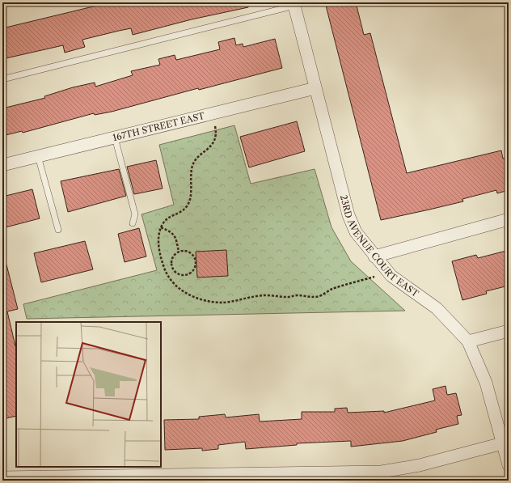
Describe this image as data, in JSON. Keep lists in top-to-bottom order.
{
  "streets": {
    "street": ["167TH STREET EAST", "23RD AVENUE COURT EAST"]
  },
  "crossings": [
    ["167TH STREET EAST", "23RD AVENUE COURT EAST"]
  ]
}
